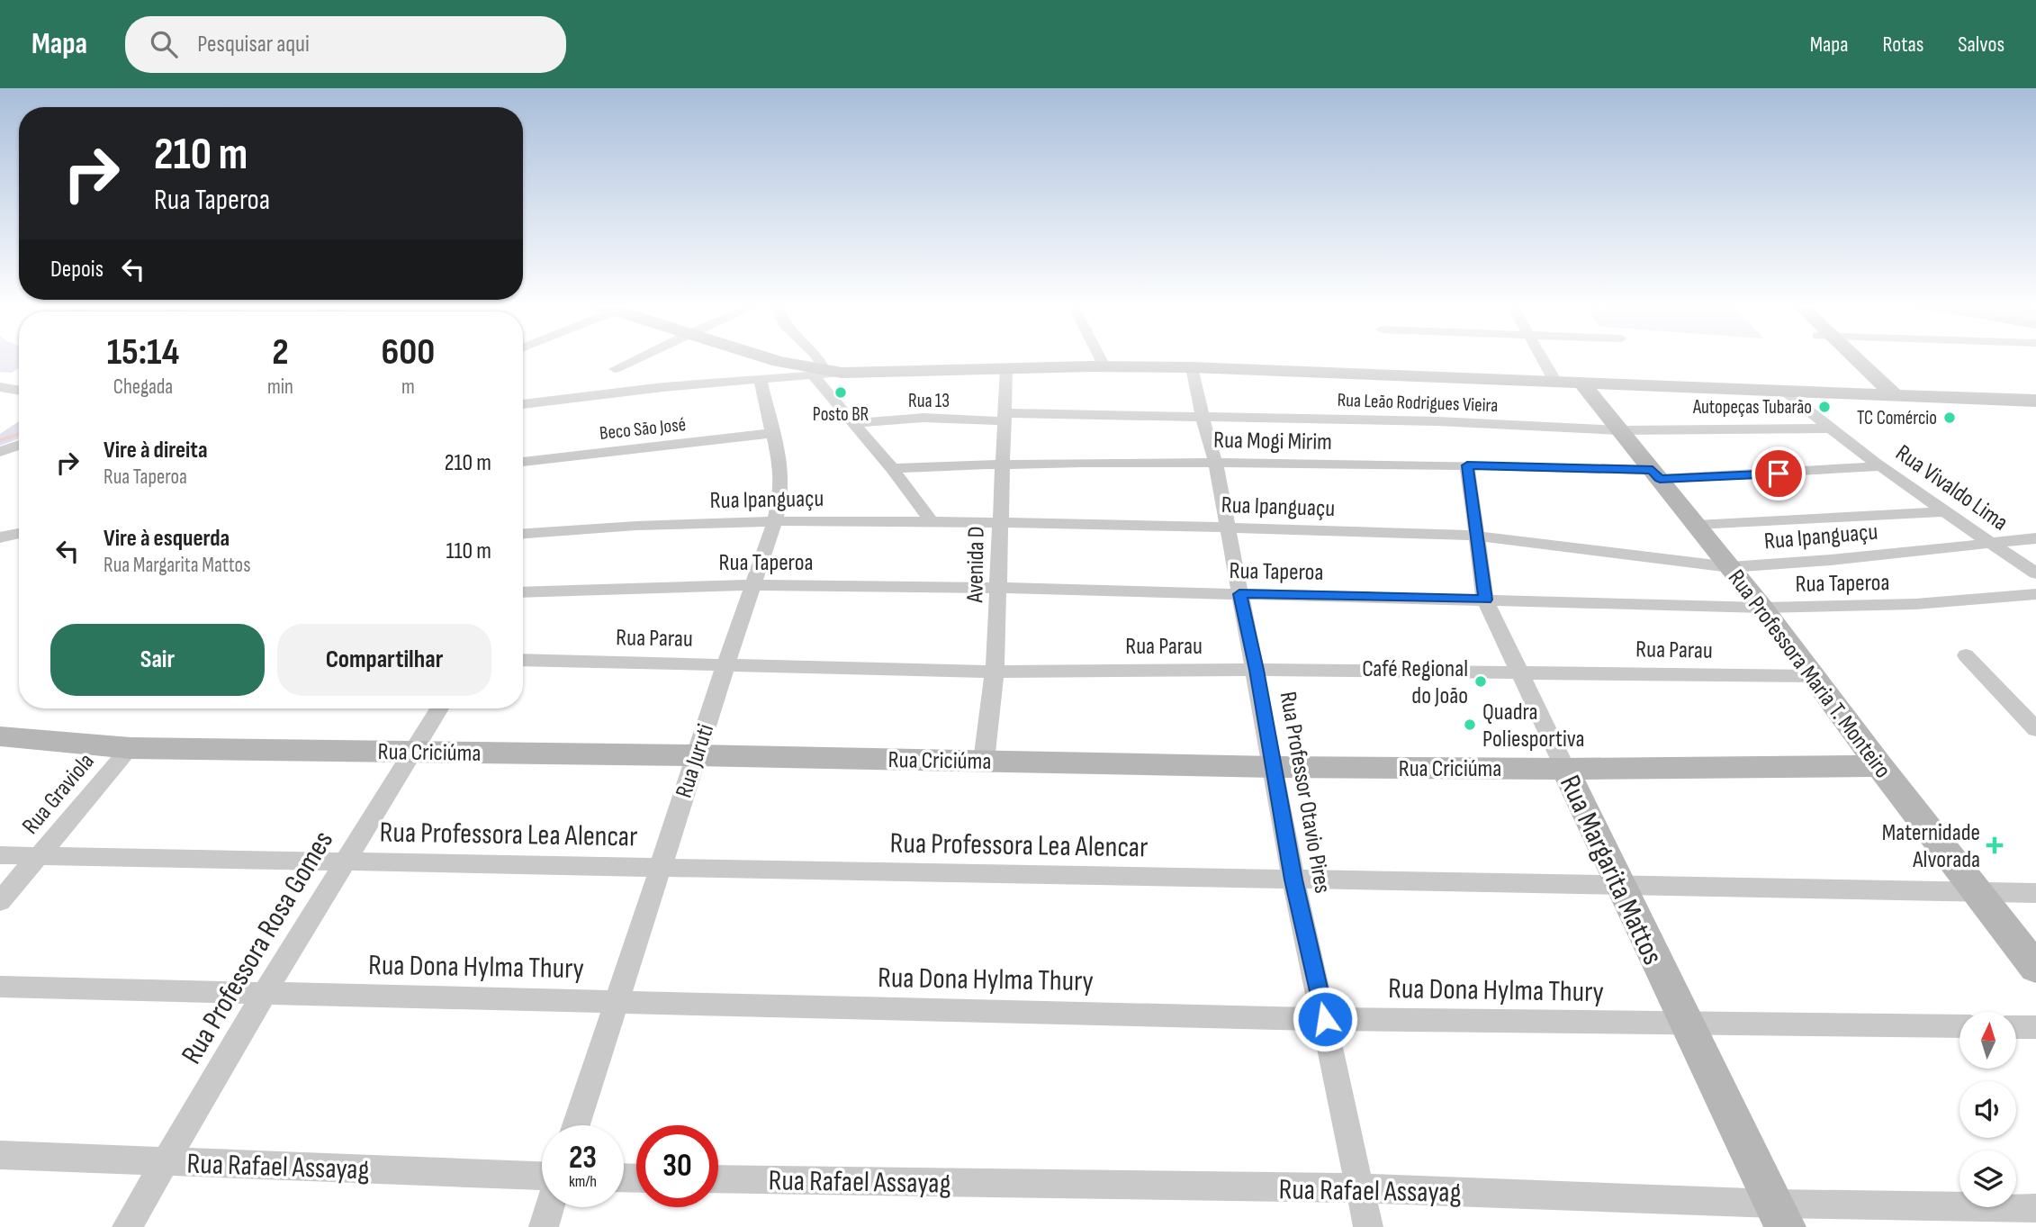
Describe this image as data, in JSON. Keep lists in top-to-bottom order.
{
  "streets": {
    "street": [
      "Rua 13",
      "Rua Leão Rodrigues Vieira",
      "Beco São José",
      "Rua Mogi Mirim",
      "Rua Vivaldo Lima",
      "Rua Ipanguaçu",
      "Rua Taperoa",
      "Avenida D",
      "Rua Parau",
      "Rua Professora Maria T. Monteiro",
      "Rua Criciúma",
      "Rua Juruti",
      "Rua Professor Otavio Pires",
      "Rua Graviola",
      "Rua Professora Lea Alencar",
      "Rua Margarita Mattos",
      "Rua Professora Rosa Gomes",
      "Rua Dona Hylma Thury",
      "Rua Rafael Assayag"
    ]
  },
  "crossings": [
    ["Rua 13", "Rua Leão Rodrigues Vieira"],
    ["Rua 13", "Avenida D"],
    ["Rua Leão Rodrigues Vieira", "Rua Vivaldo Lima"],
    ["Rua Leão Rodrigues Vieira", "Avenida D"],
    ["Rua Leão Rodrigues Vieira", "Rua Professora Maria T. Monteiro"],
    ["Rua Leão Rodrigues Vieira", "Rua Professor Otavio Pires"],
    ["Beco São José", "Rua Juruti"],
    ["Rua Mogi Mirim", "Rua Vivaldo Lima"],
    ["Rua Mogi Mirim", "Avenida D"],
    ["Rua Mogi Mirim", "Rua Professora Maria T. Monteiro"],
    ["Rua Mogi Mirim", "Rua Professor Otavio Pires"],
    ["Rua Mogi Mirim", "Rua Margarita Mattos"],
    ["Rua Vivaldo Lima", "Rua Ipanguaçu"],
    ["Rua Ipanguaçu", "Avenida D"],
    ["Rua Ipanguaçu", "Rua Professora Maria T. Monteiro"],
    ["Rua Ipanguaçu", "Rua Juruti"],
    ["Rua Ipanguaçu", "Rua Professor Otavio Pires"],
    ["Rua Ipanguaçu", "Rua Margarita Mattos"],
    ["Rua Taperoa", "Avenida D"],
    ["Rua Taperoa", "Rua Professora Maria T. Monteiro"],
    ["Rua Taperoa", "Rua Juruti"],
    ["Rua Taperoa", "Rua Professor Otavio Pires"],
    ["Rua Taperoa", "Rua Margarita Mattos"],
    ["Avenida D", "Rua Parau"],
    ["Avenida D", "Rua Criciúma"],
    ["Rua Parau", "Rua Professora Maria T. Monteiro"],
    ["Rua Parau", "Rua Juruti"],
    ["Rua Parau", "Rua Professor Otavio Pires"],
    ["Rua Parau", "Rua Margarita Mattos"],
    ["Rua Professora Maria T. Monteiro", "Rua Criciúma"],
    ["Rua Professora Maria T. Monteiro", "Rua Professora Lea Alencar"],
    ["Rua Criciúma", "Rua Juruti"],
    ["Rua Criciúma", "Rua Professor Otavio Pires"],
    ["Rua Criciúma", "Rua Graviola"],
    ["Rua Criciúma", "Rua Margarita Mattos"],
    ["Rua Criciúma", "Rua Professora Rosa Gomes"],
    ["Rua Juruti", "Rua Professora Lea Alencar"],
    ["Rua Juruti", "Rua Dona Hylma Thury"],
    ["Rua Professor Otavio Pires", "Rua Professora Lea Alencar"],
    ["Rua Professor Otavio Pires", "Rua Dona Hylma Thury"],
    ["Rua Professor Otavio Pires", "Rua Rafael Assayag"],
    ["Rua Graviola", "Rua Professora Lea Alencar"],
    ["Rua Professora Lea Alencar", "Rua Margarita Mattos"],
    ["Rua Professora Lea Alencar", "Rua Professora Rosa Gomes"],
    ["Rua Margarita Mattos", "Rua Dona Hylma Thury"],
    ["Rua Margarita Mattos", "Rua Rafael Assayag"],
    ["Rua Professora Rosa Gomes", "Rua Dona Hylma Thury"],
    ["Rua Professora Rosa Gomes", "Rua Rafael Assayag"]
  ],
  "places": {
    "other": [
      "Posto BR",
      "Autopeças Tubarão",
      "TC Comércio",
      "Café Regional do João",
      "Quadra Poliesportiva"
    ],
    "health": ["Maternidade Alvorada"]
  },
  "north": "top",
  "page": {
    "header": "Mapa",
    "search": "Pesquisar aqui",
    "nav": ["Mapa", "Rotas", "Salvos"],
    "turn": ["210 m", "Rua Taperoa"],
    "then": "Depois",
    "eta": [
      "15:14",
      "Chegada",
      "2",
      "min",
      "600",
      "m"
    ],
    "list": [
      {
        "name": "Vire à direita",
        "note": "Rua Taperoa",
        "value": "210 m"
      },
      {
        "name": "Vire à esquerda",
        "note": "Rua Margarita Mattos",
        "value": "110 m"
      }
    ],
    "buttons": ["Sair", "Compartilhar"],
    "speed": "23 km/h",
    "limit": "30"
  }
}
